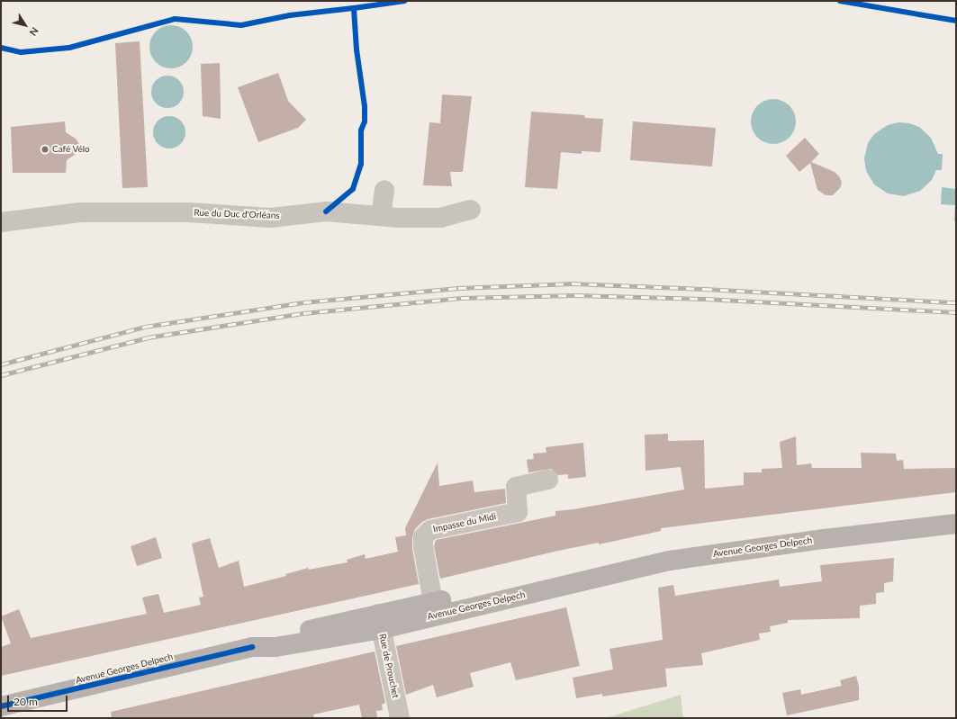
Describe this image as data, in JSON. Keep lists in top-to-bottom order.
{
  "streets": {
    "main road": ["Avenue Georges Delpech"],
    "lane": ["Rue du Duc d'Orléans", "Impasse du Midi", "Rue de Prouchet"]
  },
  "crossings": [
    ["Avenue Georges Delpech", "Rue de Prouchet"]
  ],
  "places": ["Café Vélo"],
  "scale_bar": "20 m",
  "north": "bottom right"
}
